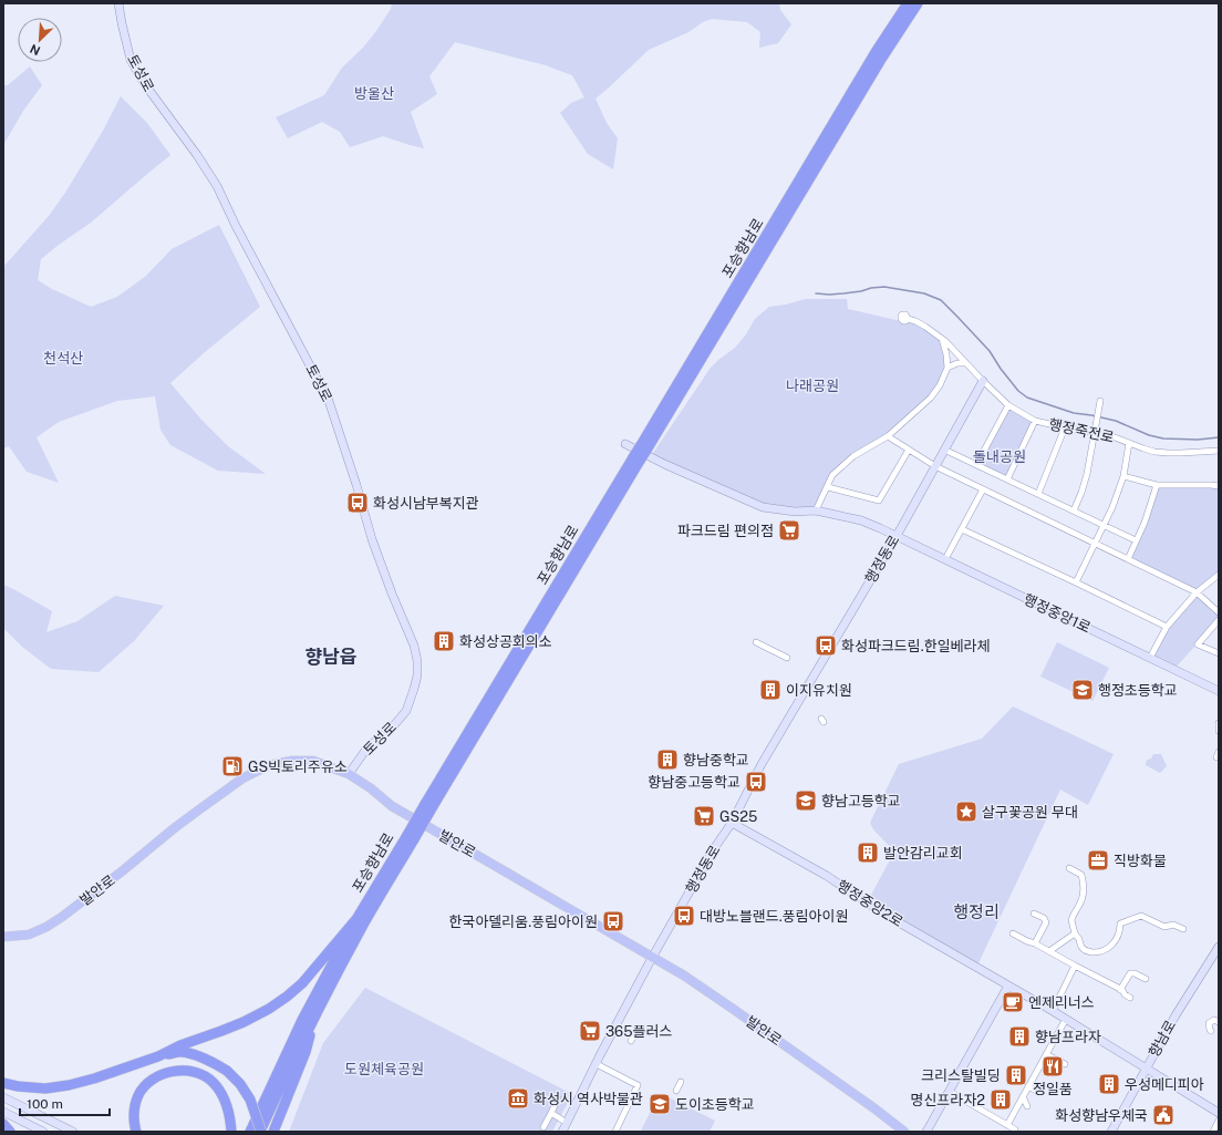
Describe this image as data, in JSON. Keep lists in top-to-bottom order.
{
  "streets": {
    "highway": ["포승향남로"],
    "main road": ["발안로"],
    "street": [
      "토성로",
      "행정죽전로",
      "행정동로",
      "행정중앙1로",
      "행정중앙2로",
      "향남로"
    ]
  },
  "crossings": [
    ["토성로", "발안로"],
    ["행정죽전로", "행정동로"],
    ["행정동로", "행정중앙1로"],
    ["행정동로", "발안로"],
    ["행정동로", "행정중앙2로"],
    ["행정중앙2로", "향남로"]
  ],
  "districts": ["향남읍", "행정리"],
  "parks": [
    "방울산",
    "천석산",
    "나래공원",
    "돌내공원",
    "도원체육공원"
  ],
  "places": {
    "bus stop": [
      "화성시남부복지관",
      "화성파크드림.한일베라체",
      "향남중고등학교",
      "대방노블랜드.풍림아이원",
      "한국아델리움.풍림아이원"
    ],
    "supermarket": ["파크드림 편의점", "GS25", "365플러스"],
    "building": [
      "화성상공회의소",
      "이지유치원",
      "향남중학교",
      "발안감리교회",
      "향남프라자",
      "크리스탈빌딩",
      "우성메디피아",
      "명신프라자2"
    ],
    "school or university": ["행정초등학교", "향남고등학교", "도이초등학교"],
    "fuel station": ["GS빅토리주유소"],
    "place": ["살구꽃공원 무대"],
    "office": ["직방화물"],
    "cafe": ["엔제리너스"],
    "restaurant": ["정일품"],
    "museum": ["화성시 역사박물관"],
    "public building": ["화성향남우체국"]
  },
  "scale_bar": "100 m",
  "north": "bottom left"
}
